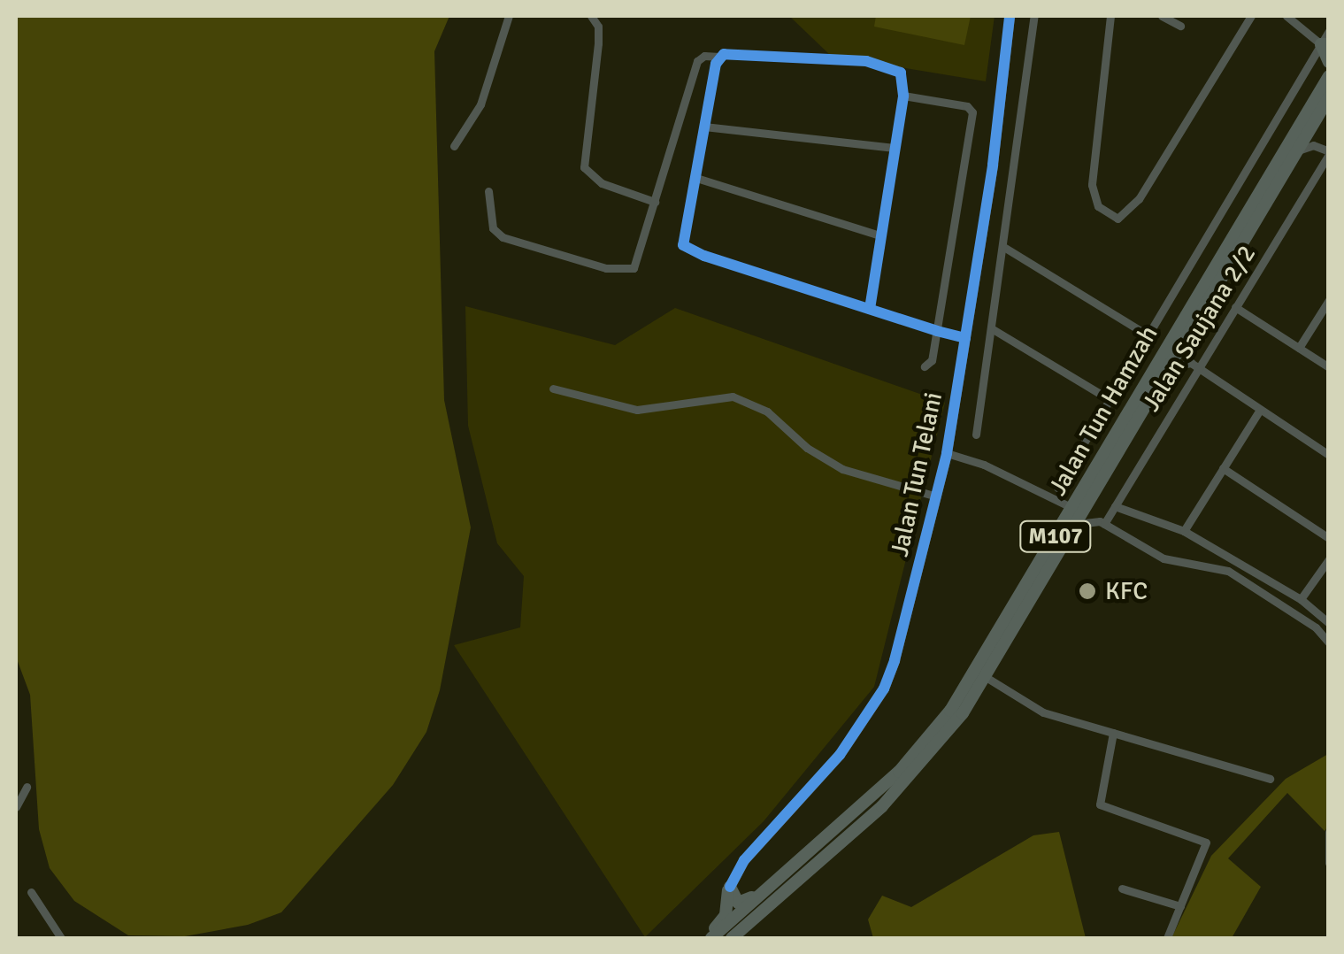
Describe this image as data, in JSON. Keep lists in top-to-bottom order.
{
  "streets": {
    "main road": ["Jalan Tun Hamzah", "M107"],
    "street": ["Jalan Saujana 2/2", "Jalan Tun Telani"]
  },
  "places": ["KFC"]
}
